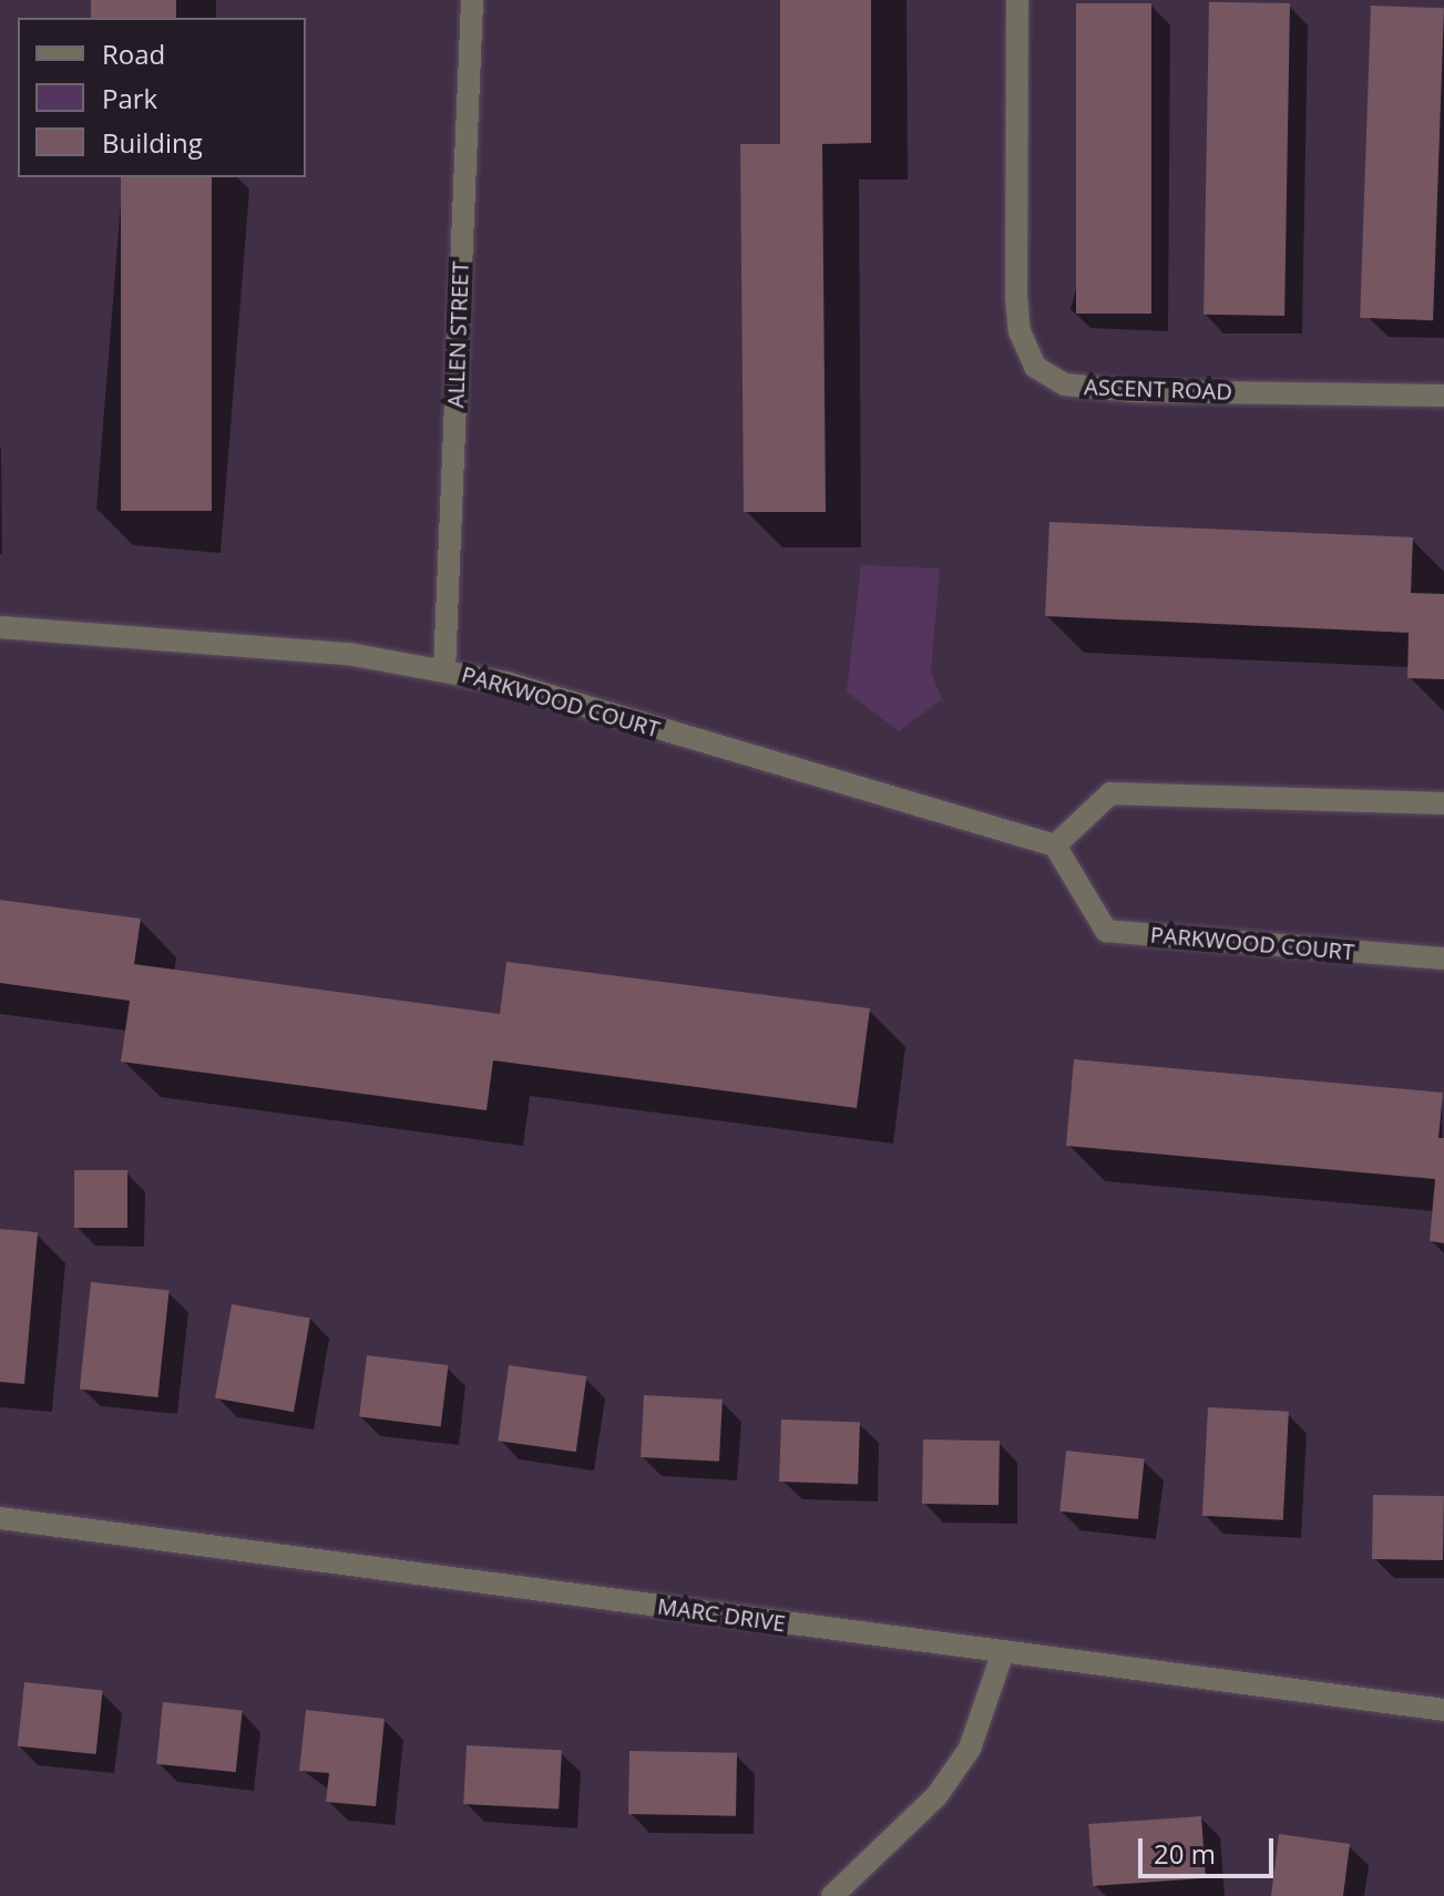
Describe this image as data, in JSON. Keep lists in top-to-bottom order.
{
  "streets": {
    "street": [
      "ALLEN STREET",
      "ASCENT ROAD",
      "PARKWOOD COURT",
      "MARC DRIVE"
    ]
  },
  "crossings": [
    ["ALLEN STREET", "PARKWOOD COURT"]
  ],
  "legend": ["Road", "Park", "Building"],
  "scale_bar": "20 m"
}
